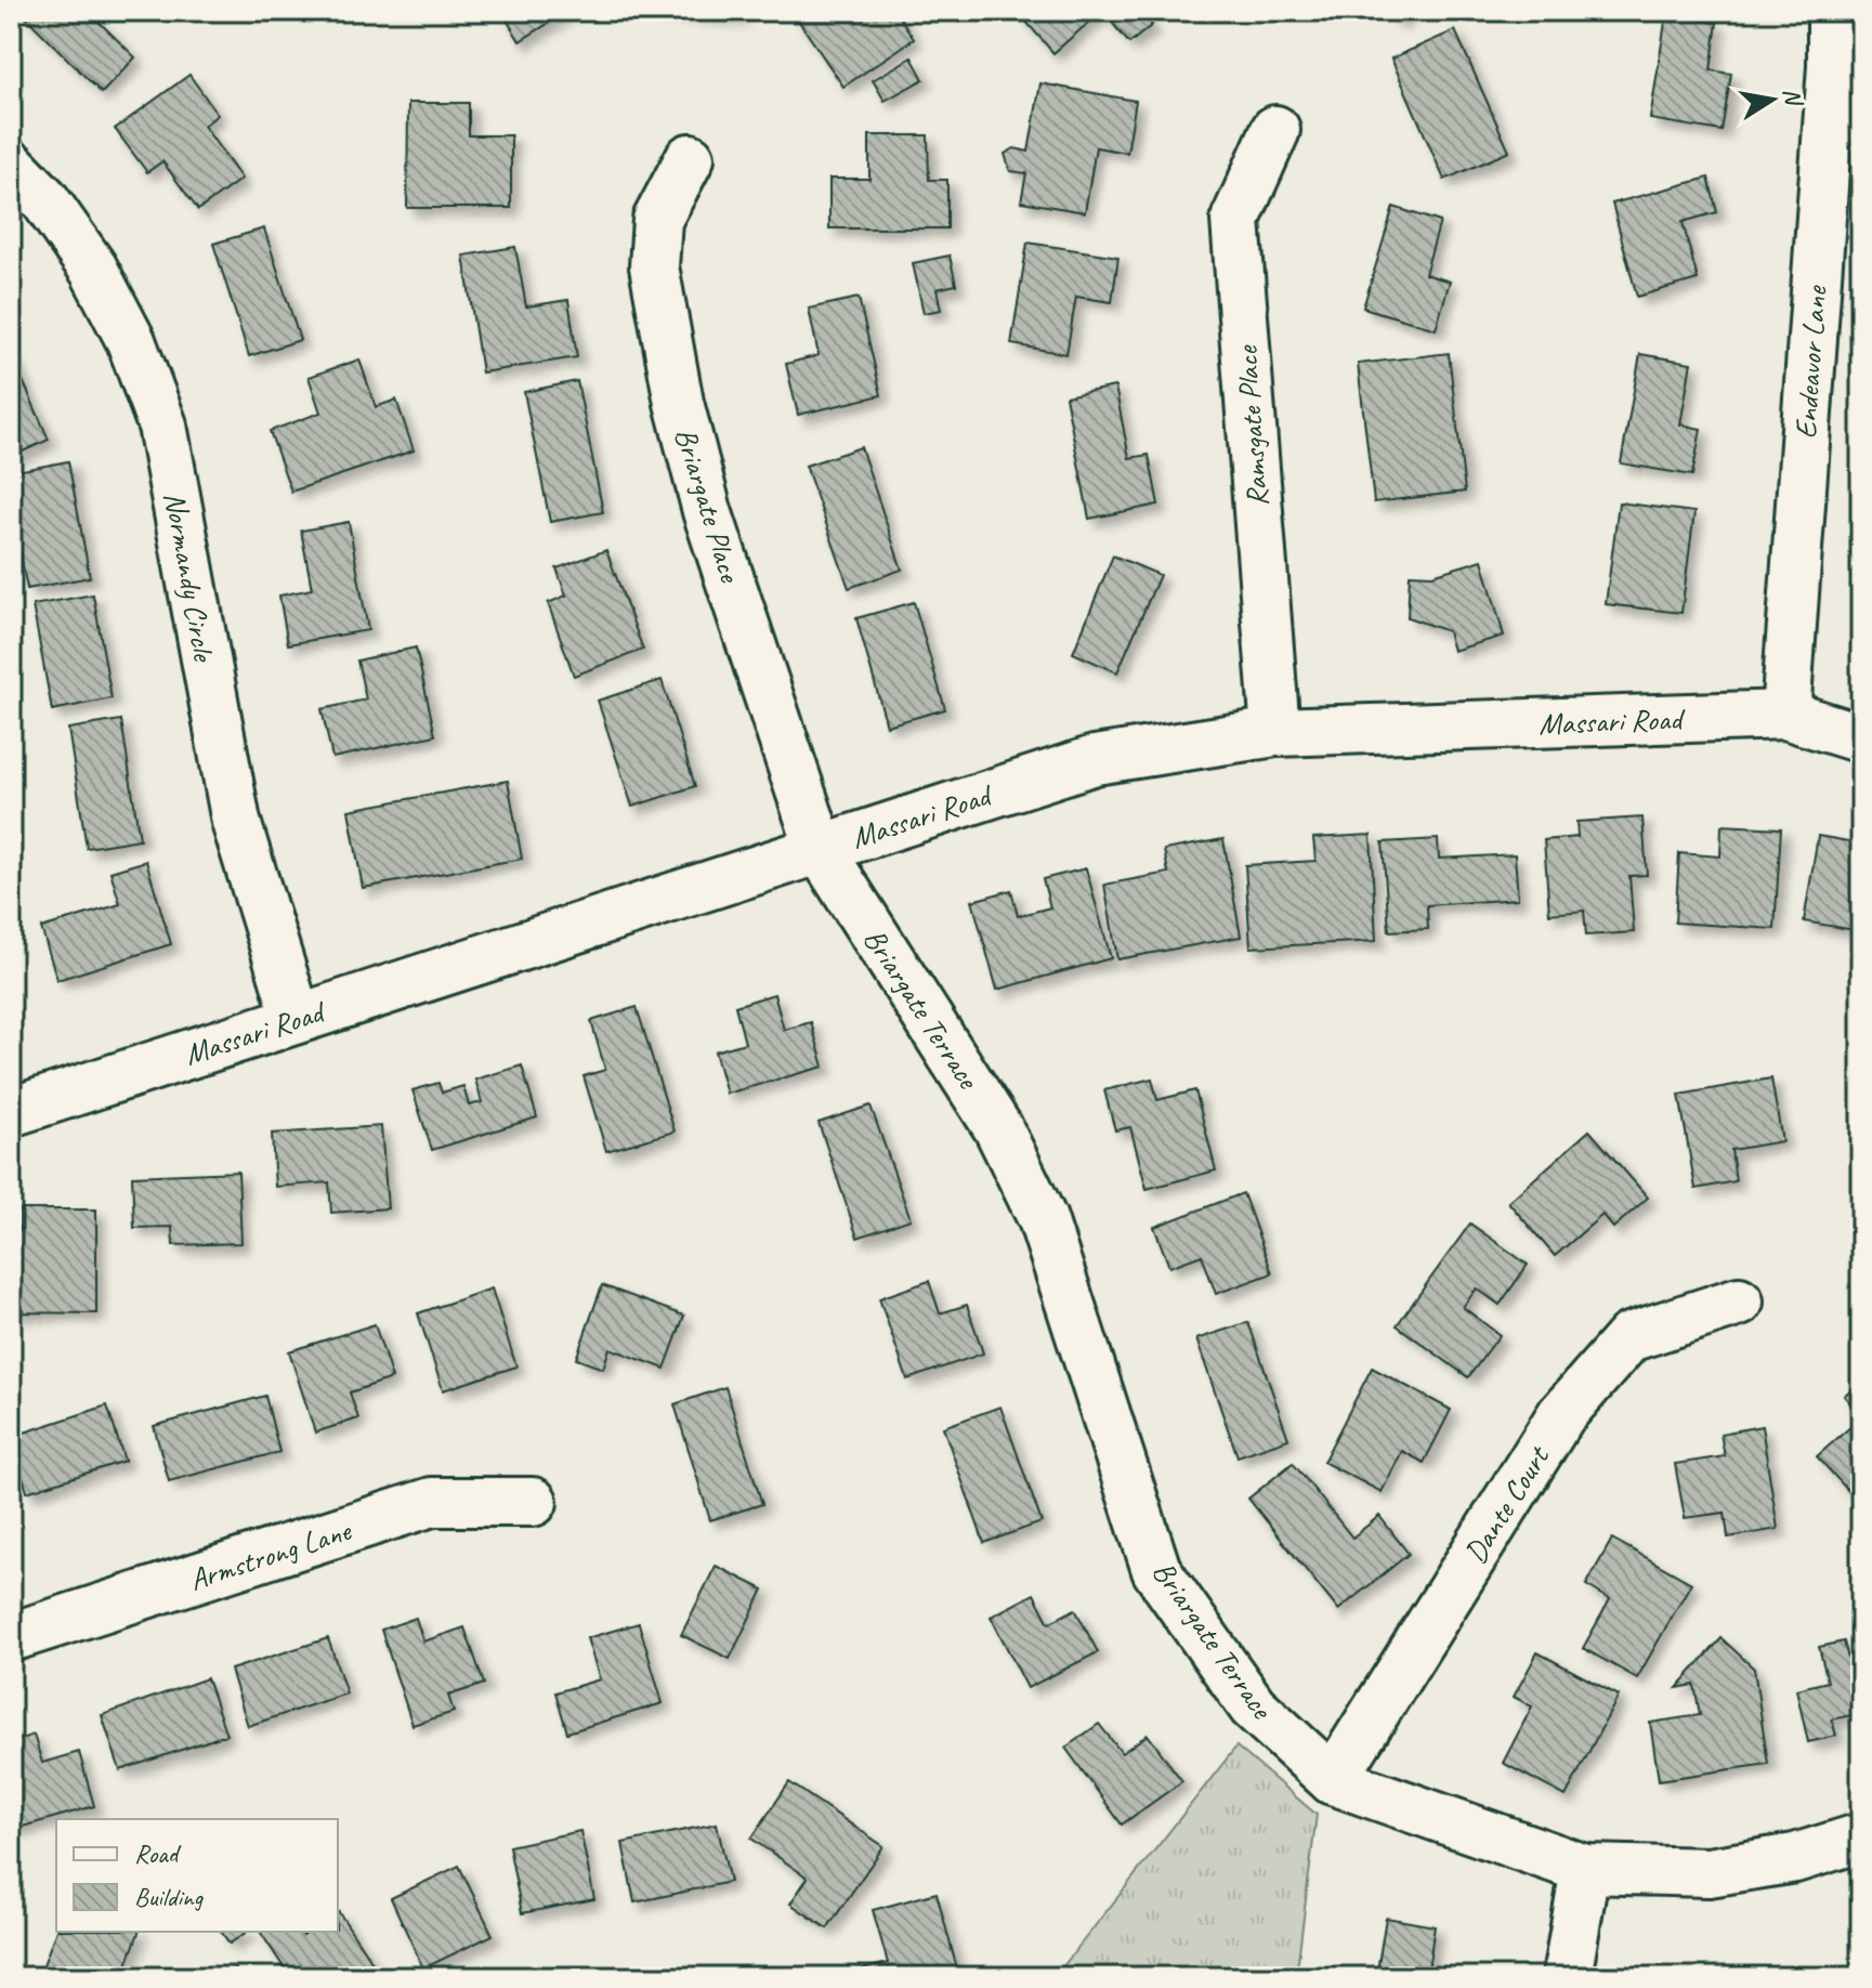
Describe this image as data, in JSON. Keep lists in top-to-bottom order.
{
  "streets": {
    "street": [
      "Endeavor Lane",
      "Ramsgate Place",
      "Briargate Place",
      "Normandy Circle",
      "Massari Road",
      "Briargate Terrace",
      "Dante Court",
      "Armstrong Lane"
    ]
  },
  "crossings": [
    ["Endeavor Lane", "Massari Road"],
    ["Ramsgate Place", "Massari Road"],
    ["Briargate Place", "Massari Road"],
    ["Briargate Place", "Briargate Terrace"],
    ["Normandy Circle", "Massari Road"],
    ["Massari Road", "Briargate Terrace"],
    ["Briargate Terrace", "Dante Court"]
  ],
  "legend": ["Road", "Building"],
  "north": "right"
}
